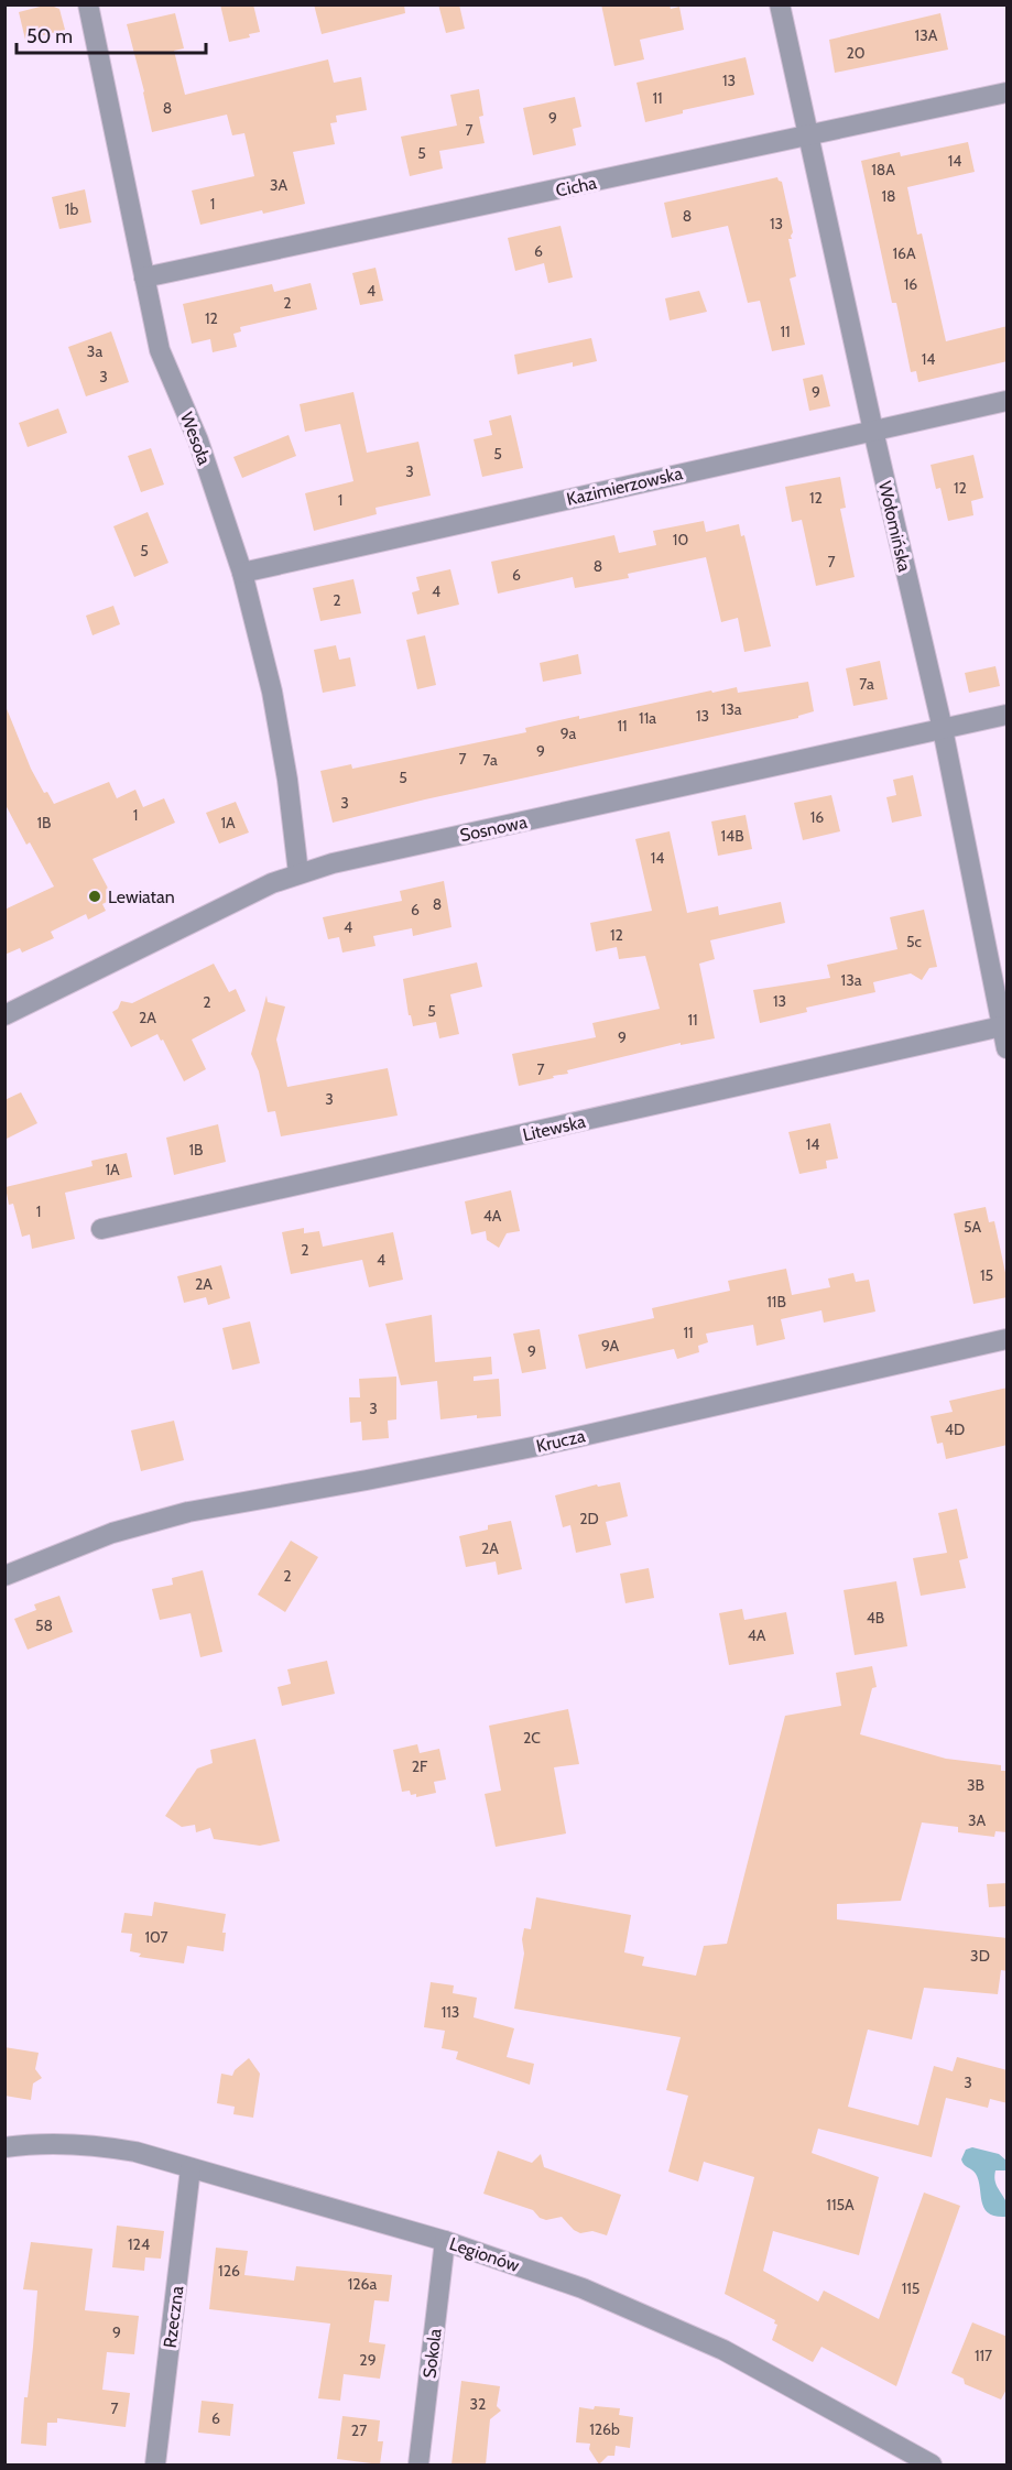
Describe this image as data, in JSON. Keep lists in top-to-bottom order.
{
  "streets": {
    "street": [
      "Cicha",
      "Wesoła",
      "Kazimierzowska",
      "Wołomińska",
      "Sosnowa",
      "Litewska",
      "Krucza",
      "Legionów",
      "Rzeczna",
      "Sokola"
    ]
  },
  "crossings": [
    ["Cicha", "Wesoła"],
    ["Cicha", "Wołomińska"],
    ["Wesoła", "Kazimierzowska"],
    ["Wesoła", "Sosnowa"],
    ["Kazimierzowska", "Wołomińska"],
    ["Wołomińska", "Sosnowa"],
    ["Wołomińska", "Litewska"],
    ["Legionów", "Rzeczna"],
    ["Legionów", "Sokola"]
  ],
  "places": ["Lewiatan"],
  "house_numbers": [
    "13A",
    "20",
    "13",
    "11",
    "8",
    "9",
    "7",
    "5",
    "14",
    "18A",
    "3A",
    "18",
    "1",
    "1b",
    "8",
    "13",
    "6",
    "16A",
    "16",
    "4",
    "2",
    "12",
    "11",
    "3a",
    "14",
    "3",
    "9",
    "5",
    "3",
    "12",
    "12",
    "1",
    "10",
    "5",
    "7",
    "8",
    "6",
    "4",
    "2",
    "7a",
    "13a",
    "13",
    "11a",
    "11",
    "9a",
    "9",
    "7",
    "7a",
    "5",
    "3",
    "1",
    "16",
    "1B",
    "1A",
    "14B",
    "14",
    "8",
    "6",
    "4",
    "12",
    "5c",
    "13a",
    "13",
    "2",
    "5",
    "2A",
    "11",
    "9",
    "7",
    "3",
    "14",
    "1B",
    "1A",
    "1",
    "4A",
    "5A",
    "2",
    "4",
    "15",
    "2A",
    "11B",
    "11",
    "9A",
    "9",
    "3",
    "4D",
    "2D",
    "2A",
    "2",
    "4B",
    "58",
    "4A",
    "2C",
    "2F",
    "3B",
    "3A",
    "107",
    "3D",
    "113",
    "3",
    "115A",
    "124",
    "126",
    "126a",
    "115",
    "9",
    "117",
    "29",
    "32",
    "7",
    "6",
    "126b",
    "27"
  ],
  "scale_bar": "50 m"
}
